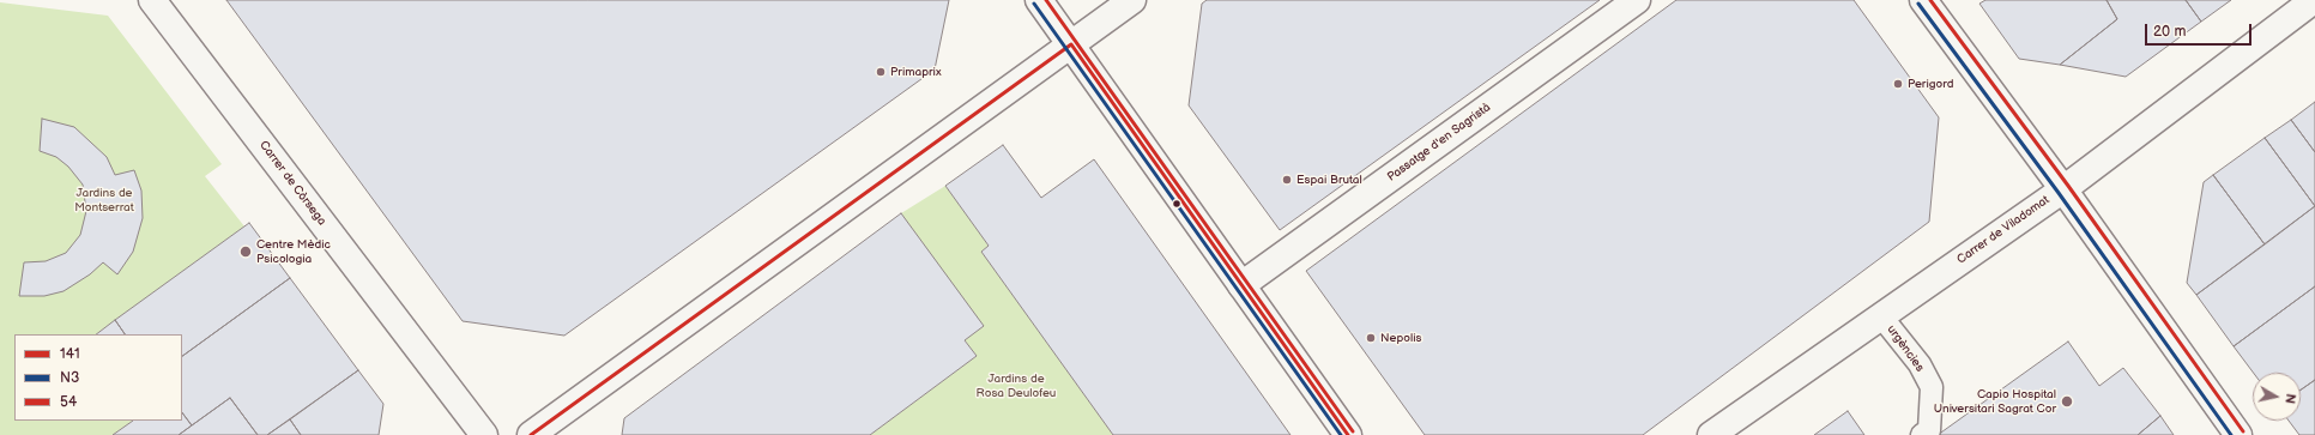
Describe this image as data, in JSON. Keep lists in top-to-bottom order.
{
  "streets": {
    "street": ["Passatge d'en Sagristà", "Carrer de Còrsega", "Carrer de Viladomat"],
    "lane": ["urgències"]
  },
  "crossings": [
    ["Carrer de Viladomat", "urgències"]
  ],
  "parks": ["Jardins de Montserrat", "Jardins de Rosa Deulofeu"],
  "places": [
    "Primaprix",
    "Perigord",
    "Espai Brutal",
    "Centre Mèdic Psicologia",
    "Nepolis",
    "Capio Hospital Universitari Sagrat Cor"
  ],
  "lines": ["transit line 54", "transit line N3", "transit line 141"],
  "legend": ["141", "N3", "54"],
  "scale_bar": "20 m",
  "north": "right"
}
